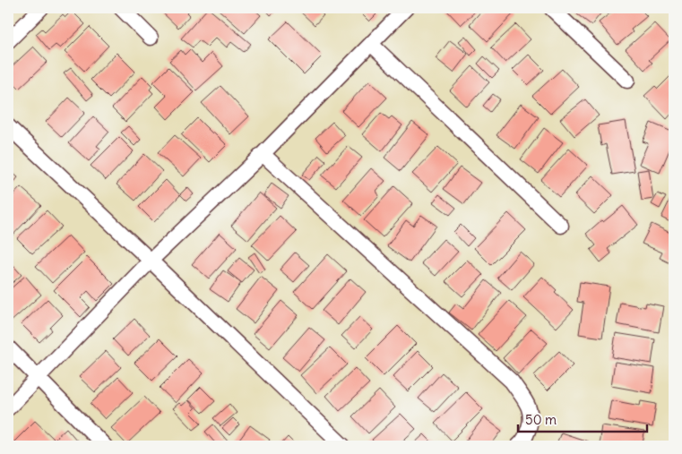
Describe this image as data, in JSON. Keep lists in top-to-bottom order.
{
  "scale_bar": "50 m"
}
